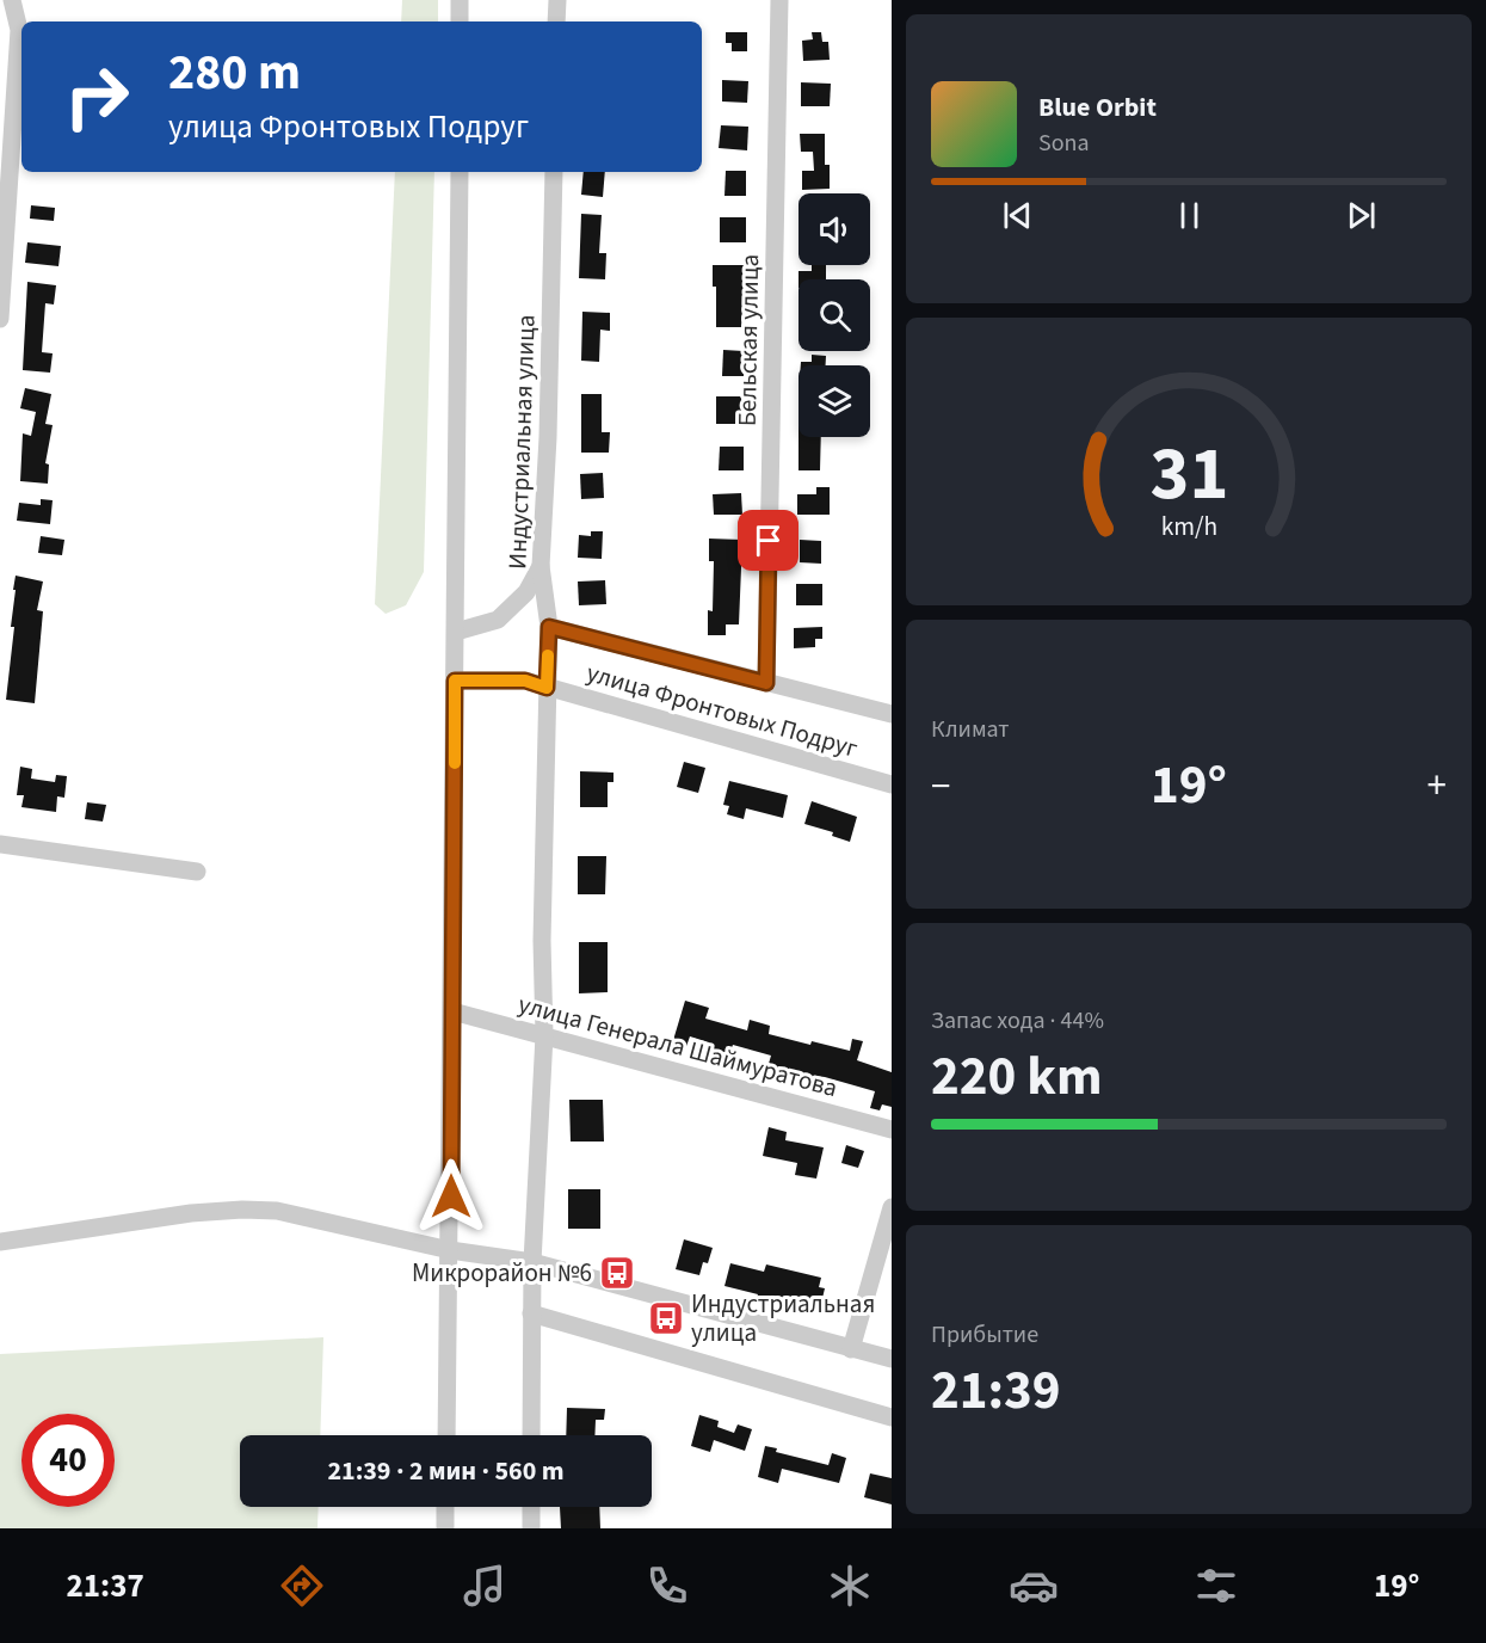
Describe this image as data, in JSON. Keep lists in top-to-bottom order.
{
  "streets": {
    "street": [
      "Бельская улица",
      "Индустриальная улица",
      "улица Фронтовых Подруг",
      "улица Генерала Шаймуратова"
    ]
  },
  "crossings": [
    ["Индустриальная улица", "улица Фронтовых Подруг"],
    ["Индустриальная улица", "улица Генерала Шаймуратова"]
  ],
  "places": {
    "bus stop": ["Микрорайон №6", "Индустриальная улица"]
  },
  "page": {
    "turn": ["280 m", "улица Фронтовых Подруг"],
    "song": ["Blue Orbit", "Sona"],
    "tile": [
      "Климат",
      ["Запас хода · 44%", "220 km"],
      ["Прибытие", "21:39"]
    ],
    "heat": ["−", "19°", "+"],
    "limit": "40",
    "trip": "21:39 · 2 мин · 560 m",
    "tabs": ["21:37", "19°"],
    "gauge": ["31", "km/h"]
  }
}
